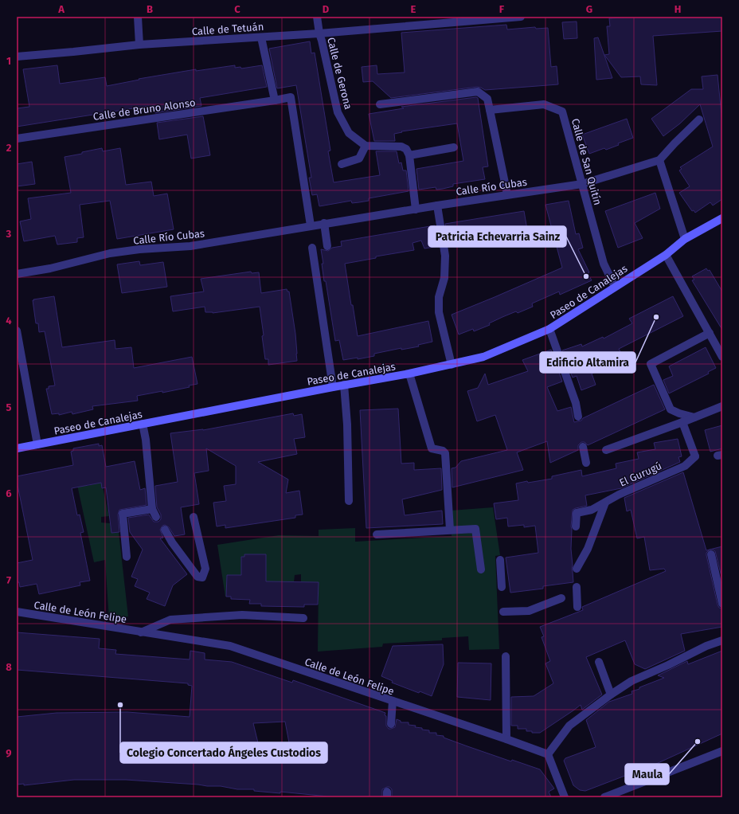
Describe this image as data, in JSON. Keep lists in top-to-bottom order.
{
  "streets": {
    "street": [
      "Calle de Tetuán",
      "Calle de Gerona",
      "Calle de Bruno Alonso",
      "Calle de San Quitín",
      "Calle Río Cubas",
      "Paseo de Canalejas",
      "El Gurugú",
      "Calle de León Felipe"
    ]
  },
  "crossings": [
    ["Calle de Tetuán", "Calle de Gerona"],
    ["Calle de Bruno Alonso", "Calle Río Cubas"],
    ["Calle de San Quitín", "Calle Río Cubas"],
    ["Calle de San Quitín", "Paseo de Canalejas"]
  ],
  "places": [
    "Patricia Echevarria Sainz",
    "Edificio Altamira",
    "Colegio Concertado Ángeles Custodios",
    "Maula"
  ],
  "grid": {
    "columns": [
      "A",
      "B",
      "C",
      "D",
      "E",
      "F",
      "G",
      "H"
    ],
    "rows": [
      "1",
      "2",
      "3",
      "4",
      "5",
      "6",
      "7",
      "8",
      "9"
    ]
  }
}
